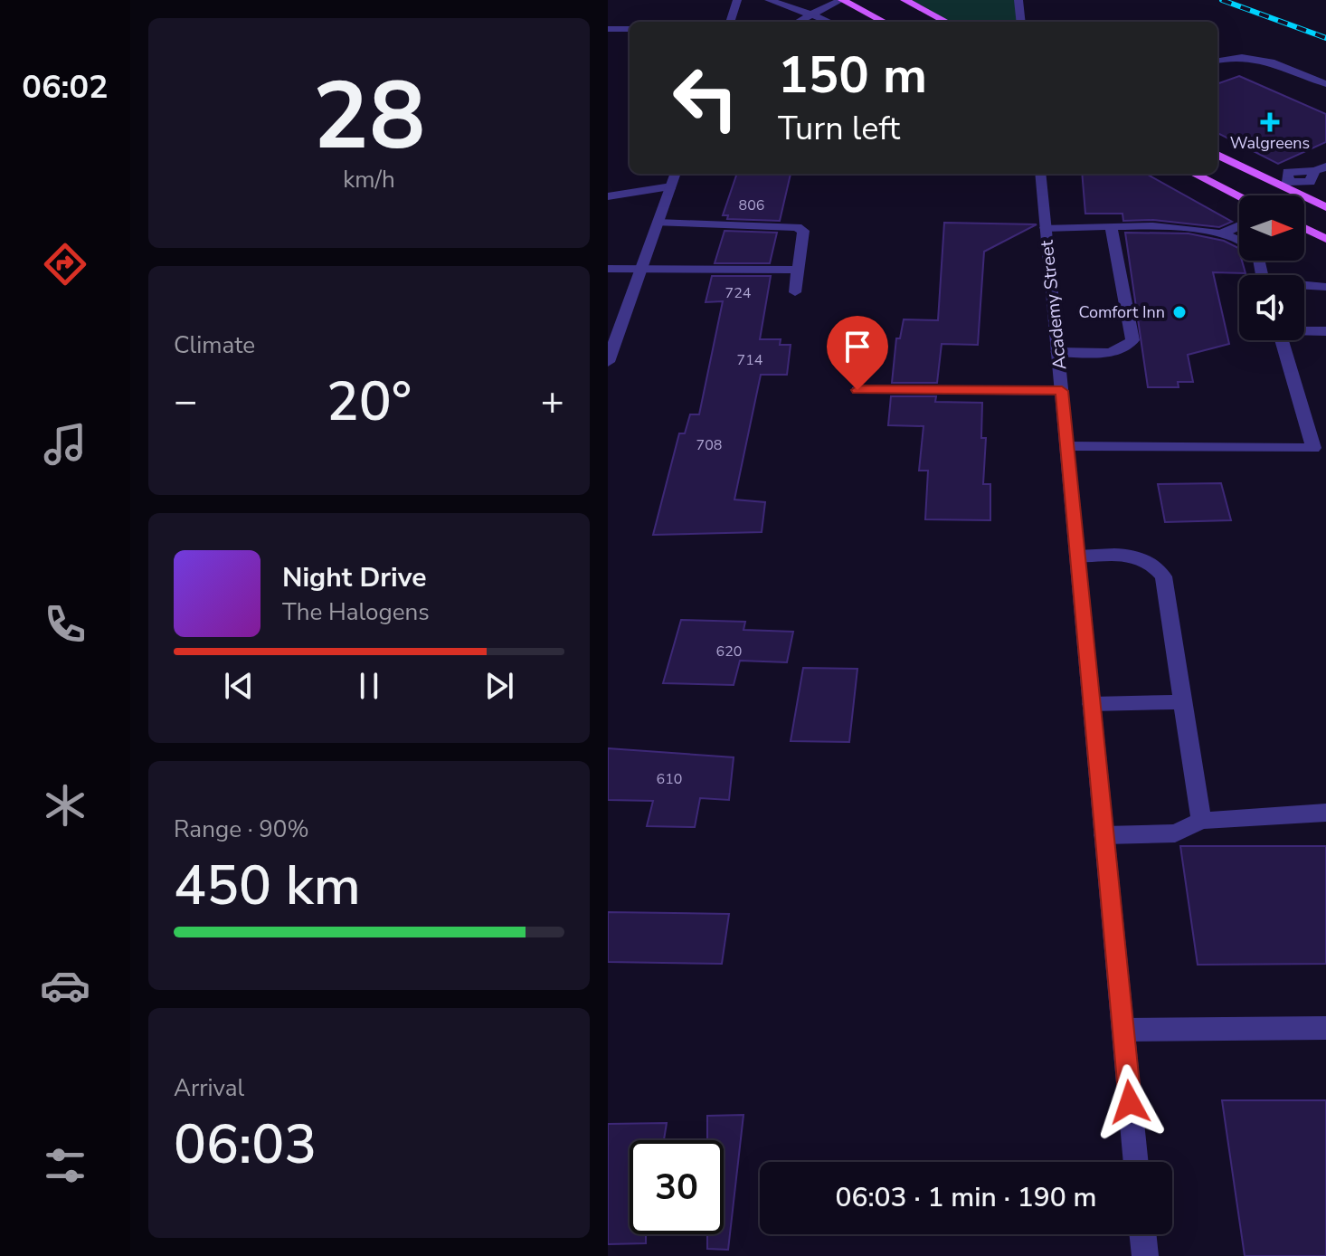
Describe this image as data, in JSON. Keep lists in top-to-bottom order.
{
  "streets": {
    "street": ["Academy Street"]
  },
  "places": {
    "health": ["Walgreens"],
    "other": ["Comfort Inn"]
  },
  "house_numbers": [
    "806",
    "724",
    "714",
    "708",
    "620",
    "610"
  ],
  "north": "right",
  "page": {
    "tabs": "06:02",
    "tile": [
      ["28", "km/h"],
      "Climate",
      ["Range · 90%", "450 km"],
      ["Arrival", "06:03"]
    ],
    "turn": ["150 m", "Turn left"],
    "heat": ["−", "20°", "+"],
    "song": ["Night Drive", "The Halogens"],
    "limit": "30",
    "trip": "06:03 · 1 min · 190 m"
  }
}
